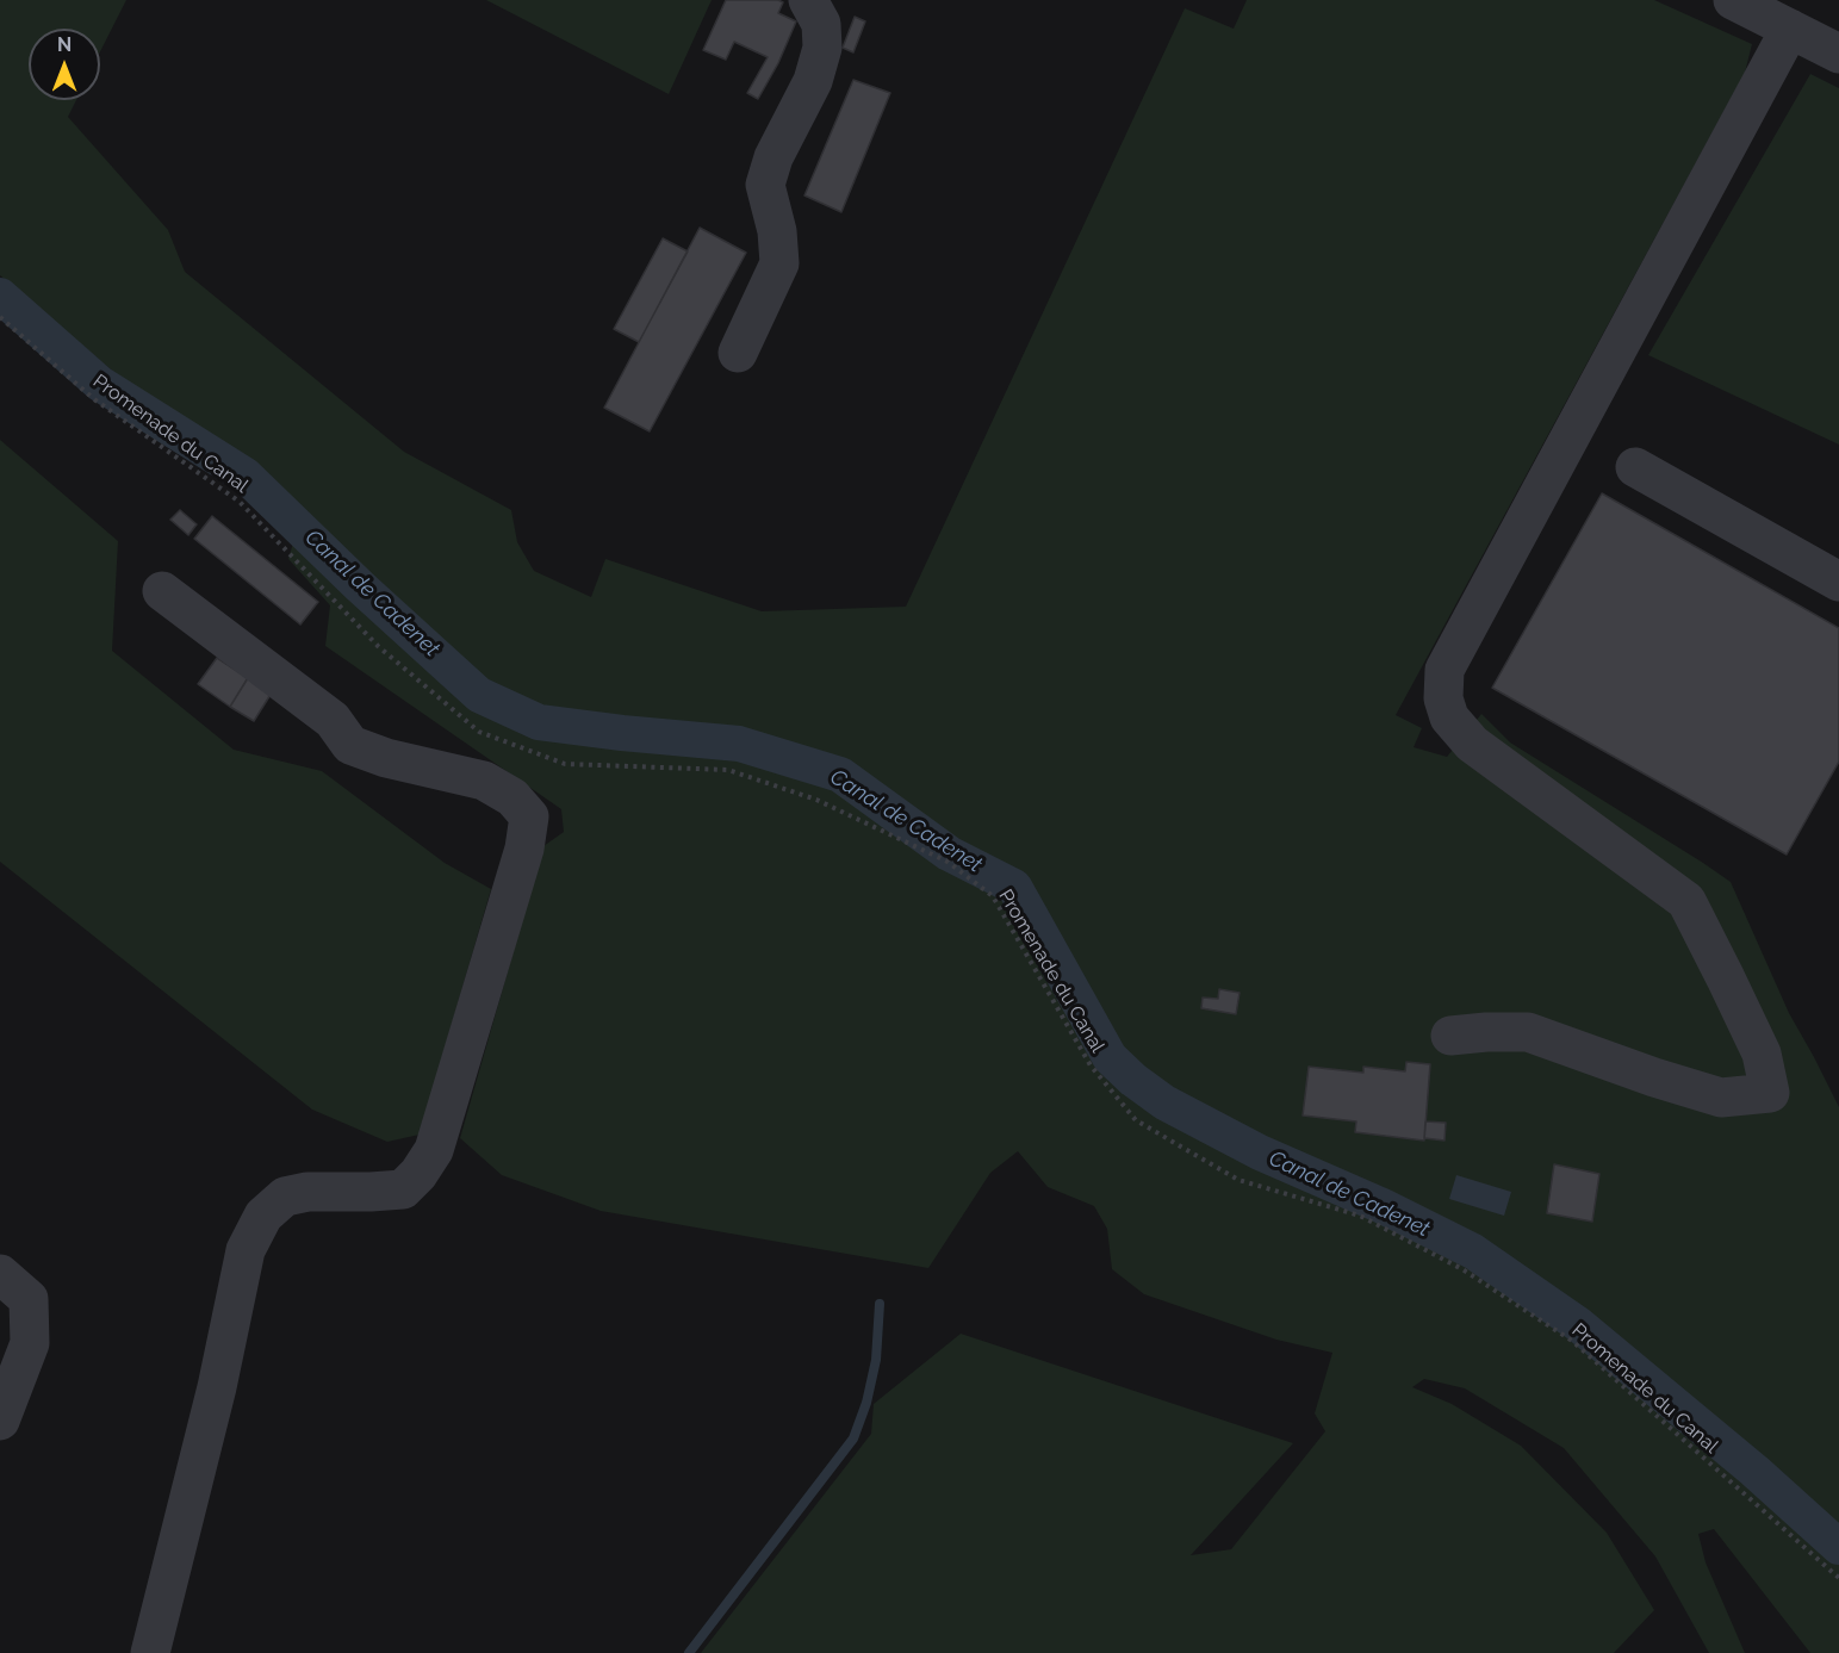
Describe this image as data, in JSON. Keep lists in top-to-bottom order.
{
  "streets": {
    "path": ["Promenade du Canal"]
  },
  "water": ["Canal de Cadenet"],
  "north": "top"
}
